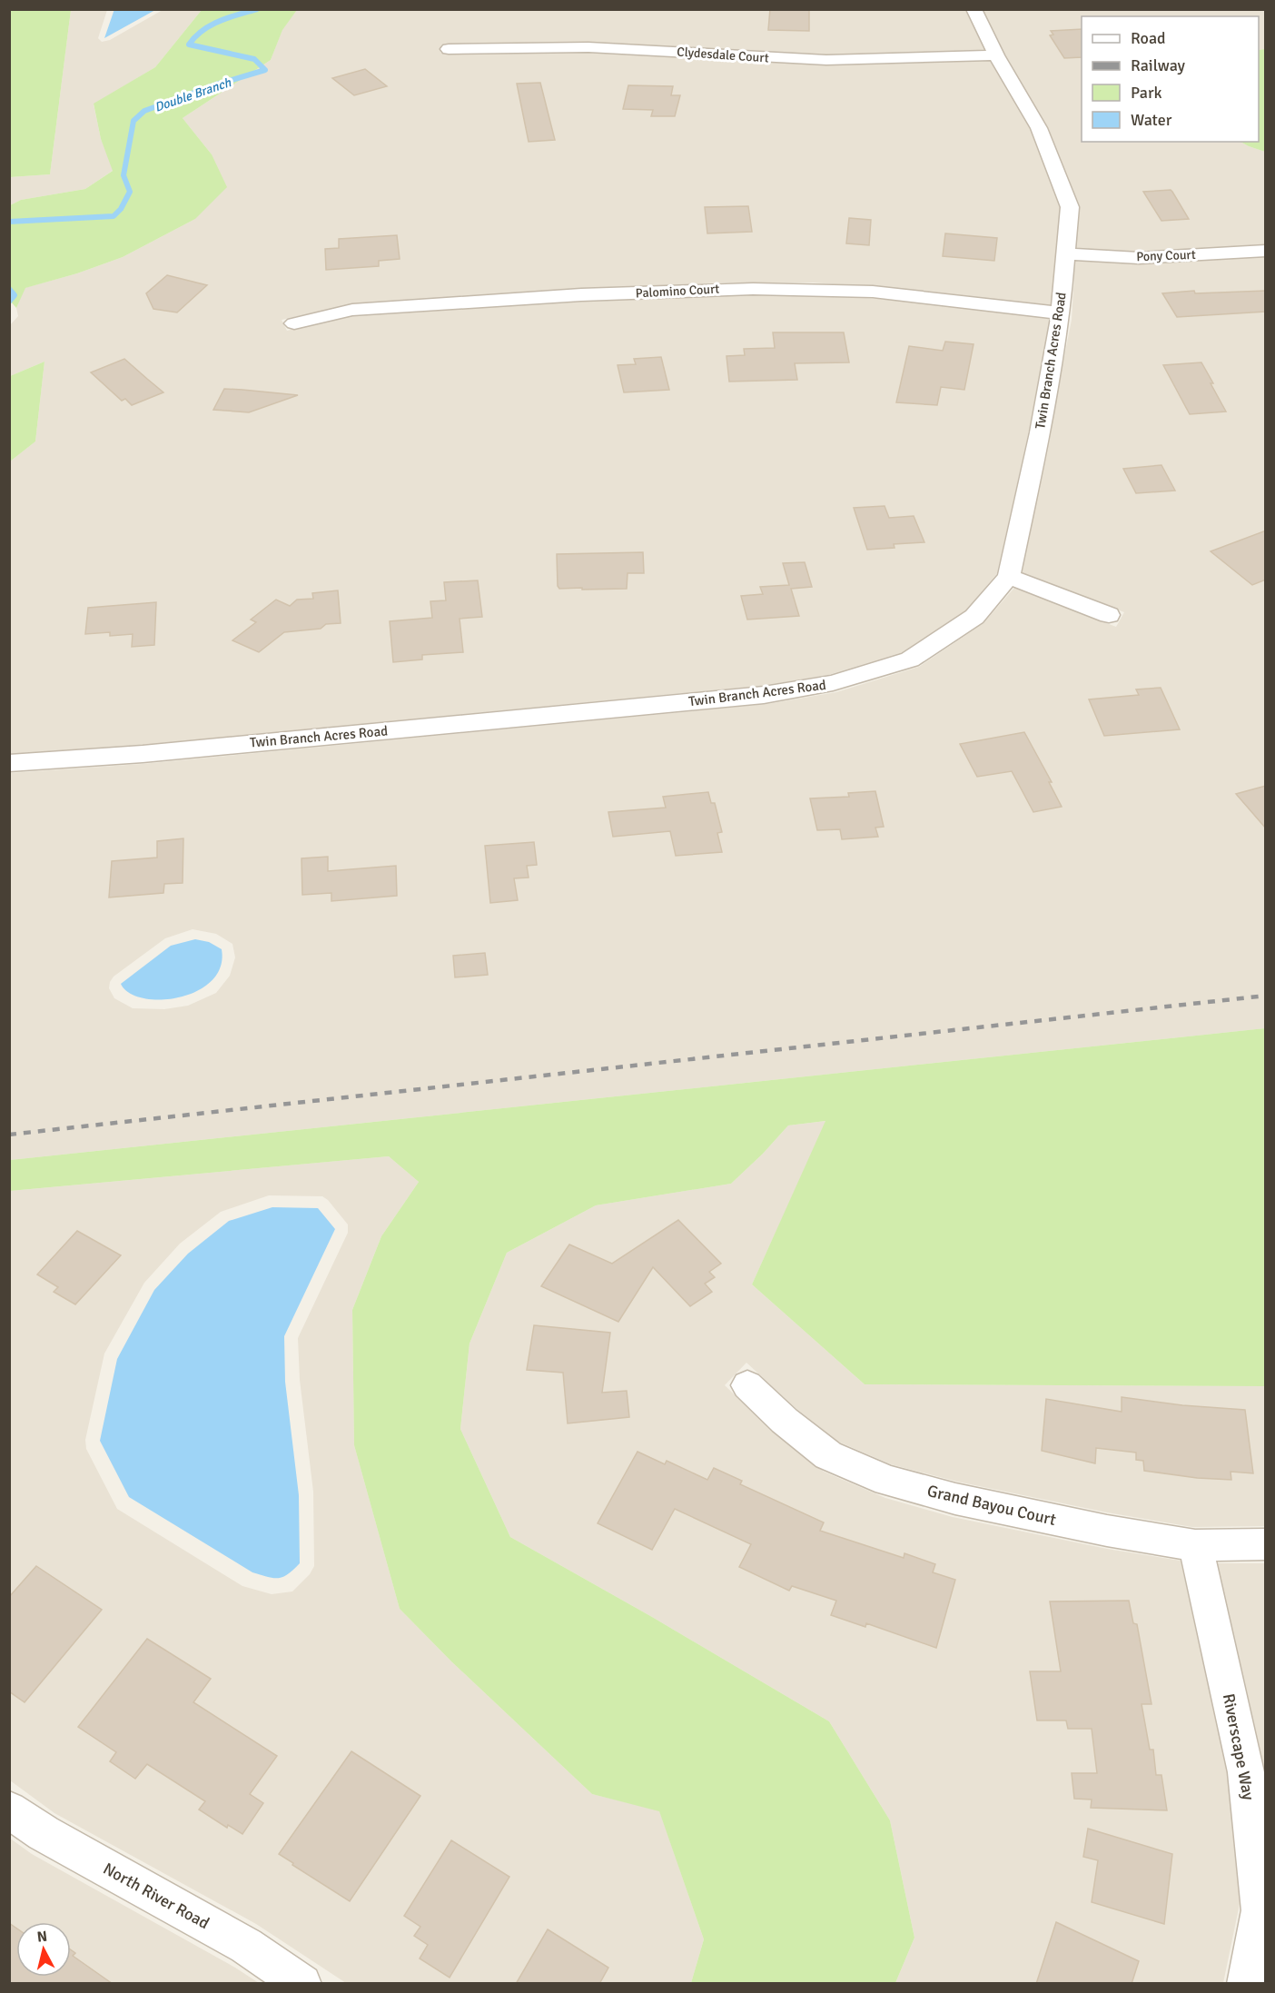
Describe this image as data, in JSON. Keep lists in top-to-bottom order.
{
  "streets": {
    "street": [
      "Clydesdale Court",
      "Pony Court",
      "Palomino Court",
      "Twin Branch Acres Road",
      "Grand Bayou Court",
      "Riverscape Way",
      "North River Road"
    ]
  },
  "crossings": [
    ["Clydesdale Court", "Twin Branch Acres Road"],
    ["Pony Court", "Twin Branch Acres Road"],
    ["Palomino Court", "Twin Branch Acres Road"],
    ["Grand Bayou Court", "Riverscape Way"]
  ],
  "water": ["Double Branch"],
  "legend": [
    "Road",
    "Railway",
    "Park",
    "Water"
  ],
  "north": "top"
}
